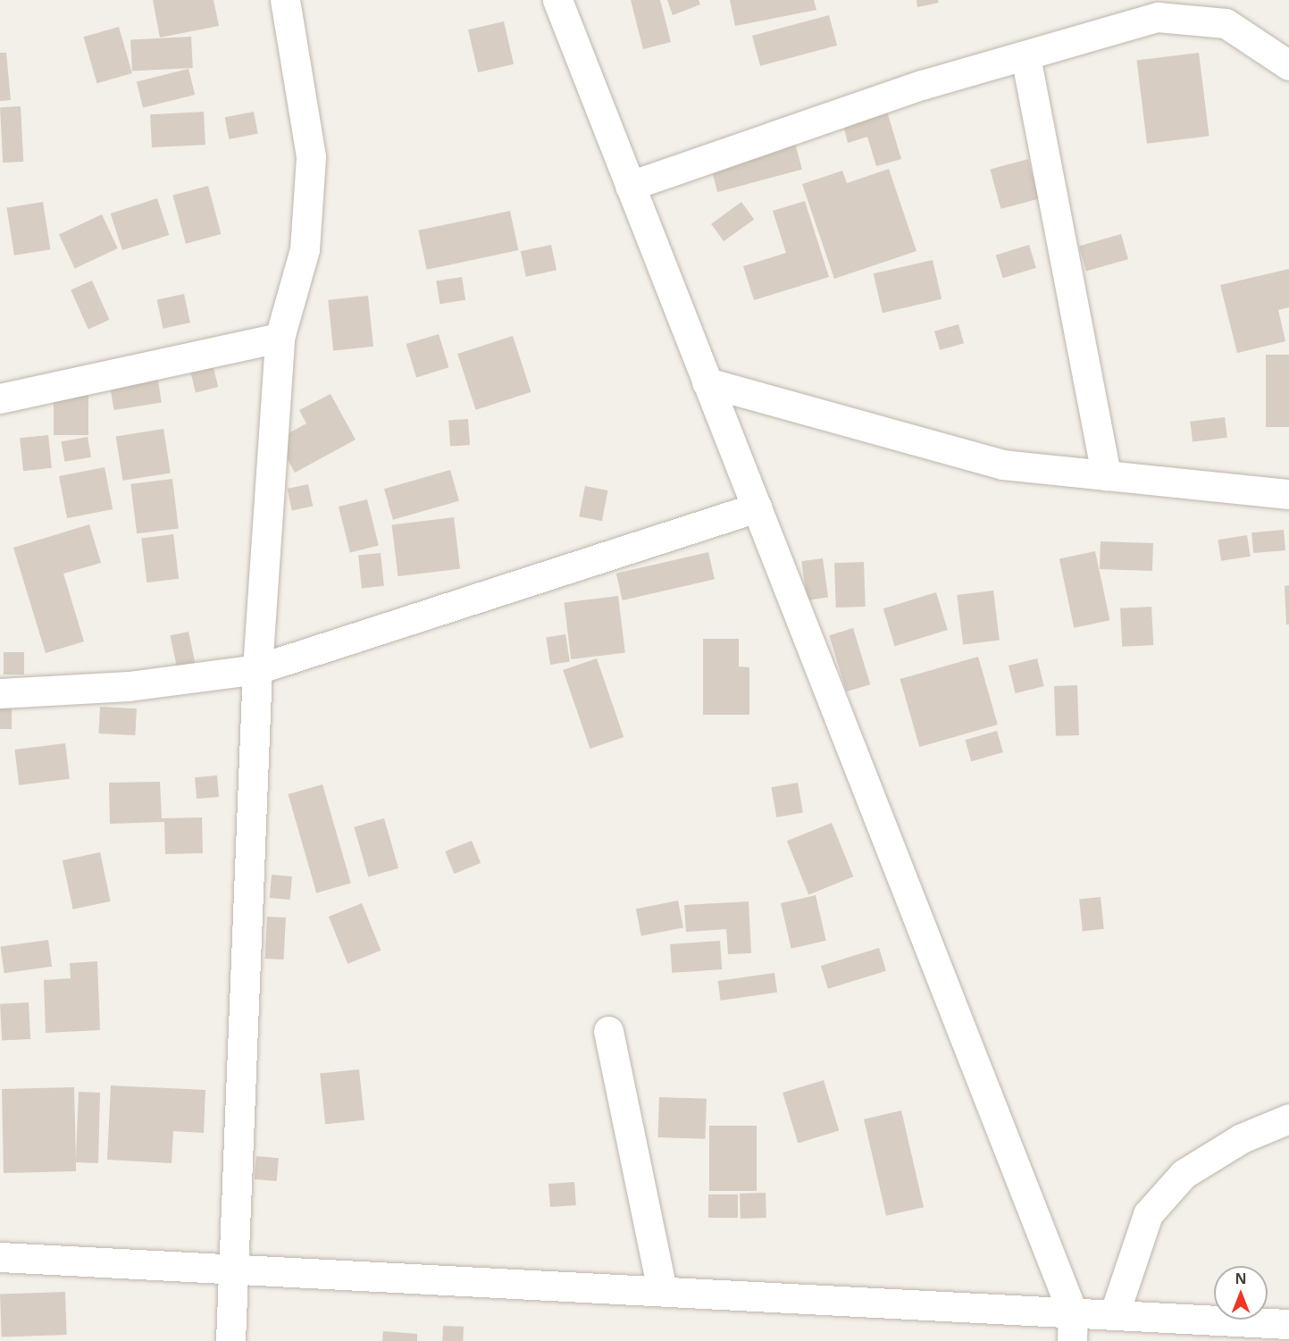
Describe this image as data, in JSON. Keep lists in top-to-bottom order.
{
  "north": "top"
}
